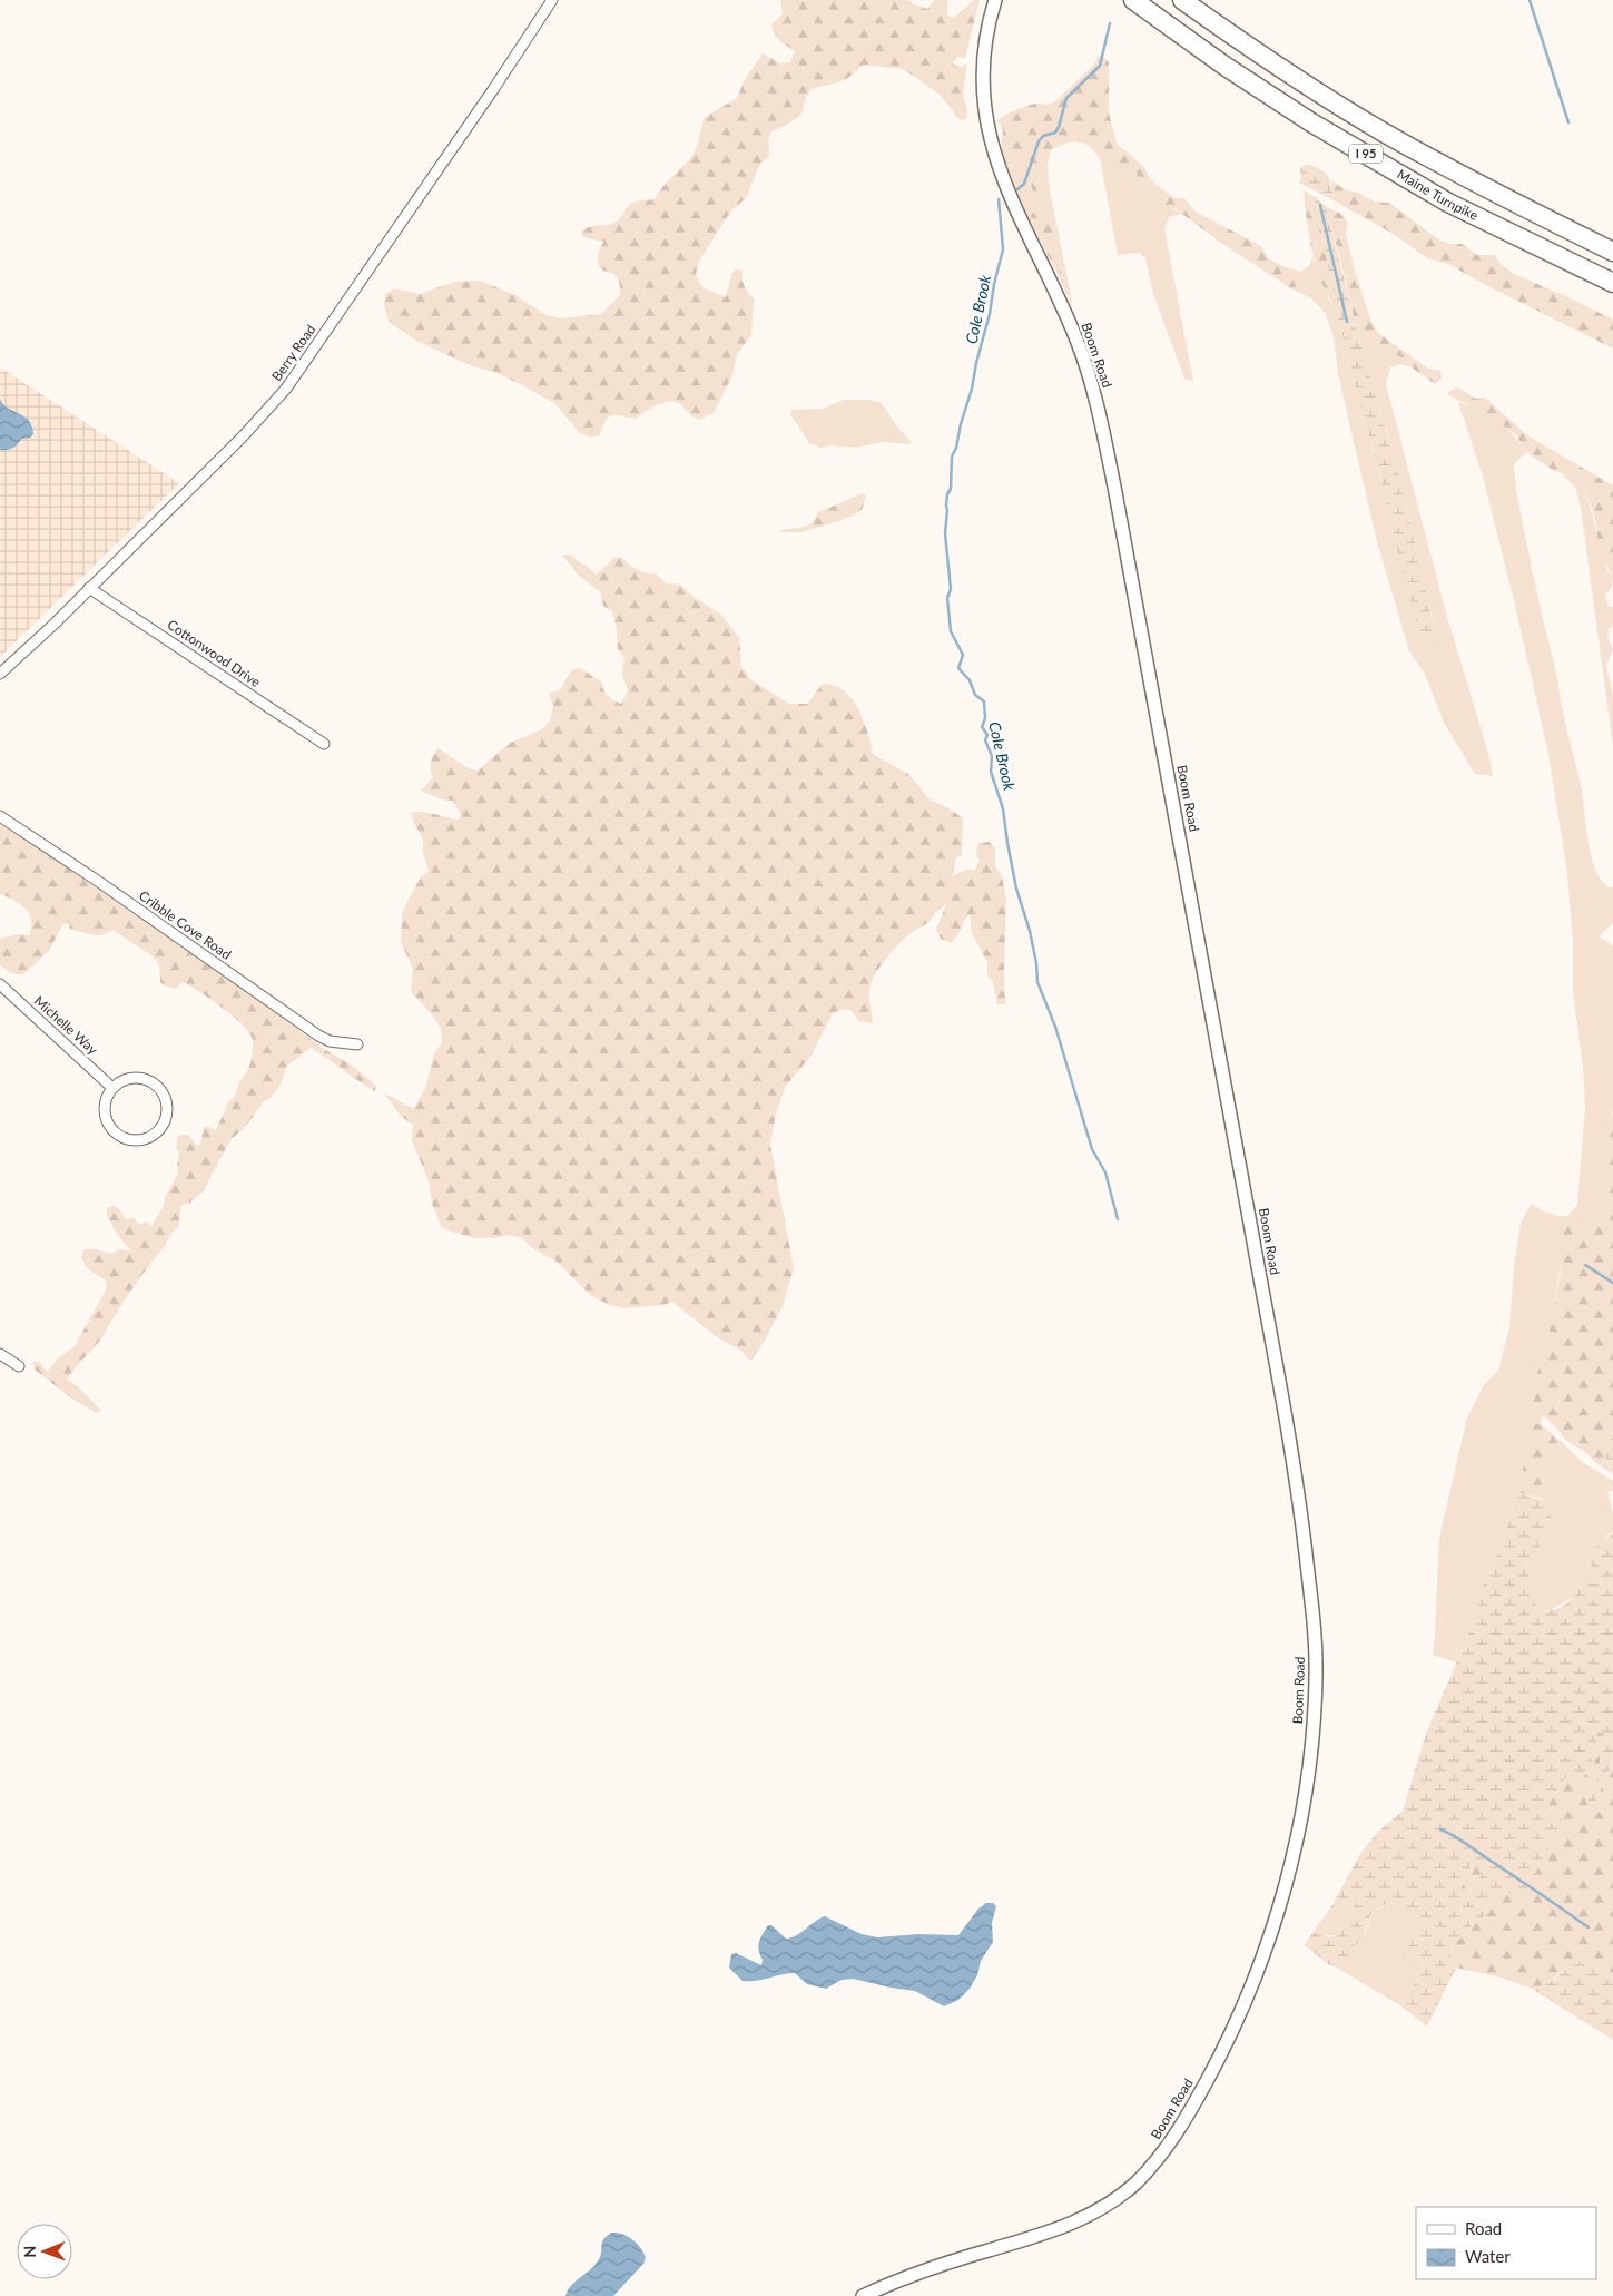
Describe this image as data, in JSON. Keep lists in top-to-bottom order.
{
  "streets": {
    "highway": ["I 95", "Maine Turnpike"],
    "street": [
      "Berry Road",
      "Boom Road",
      "Cottonwood Drive",
      "Cribble Cove Road",
      "Michelle Way"
    ]
  },
  "crossings": [
    ["Berry Road", "Cottonwood Drive"]
  ],
  "water": ["Cole Brook"],
  "legend": ["Road", "Water"],
  "north": "left"
}
